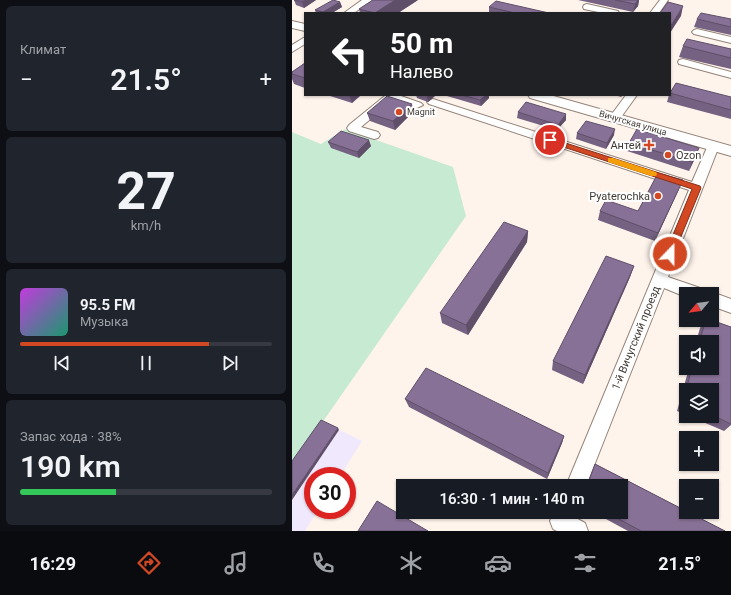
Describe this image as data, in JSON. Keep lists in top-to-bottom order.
{
  "streets": {
    "main road": ["Вичугская улица"],
    "street": ["1-й Вичугский проезд"]
  },
  "crossings": [
    ["Вичугская улица", "1-й Вичугский проезд"]
  ],
  "places": {
    "other": ["Magnit", "Ozon", "Pyaterochka"],
    "health": ["Антей"]
  },
  "north": "bottom left",
  "page": {
    "tile": [
      "Климат",
      ["27", "km/h"],
      ["Запас хода · 38%", "190 km"]
    ],
    "turn": ["50 m", "Налево"],
    "heat": ["−", "21.5°", "+"],
    "map_buttons": ["+", "−"],
    "song": ["95.5 FM", "Музыка"],
    "limit": "30",
    "trip": "16:30 · 1 мин · 140 m",
    "tabs": ["16:29", "21.5°"]
  }
}
